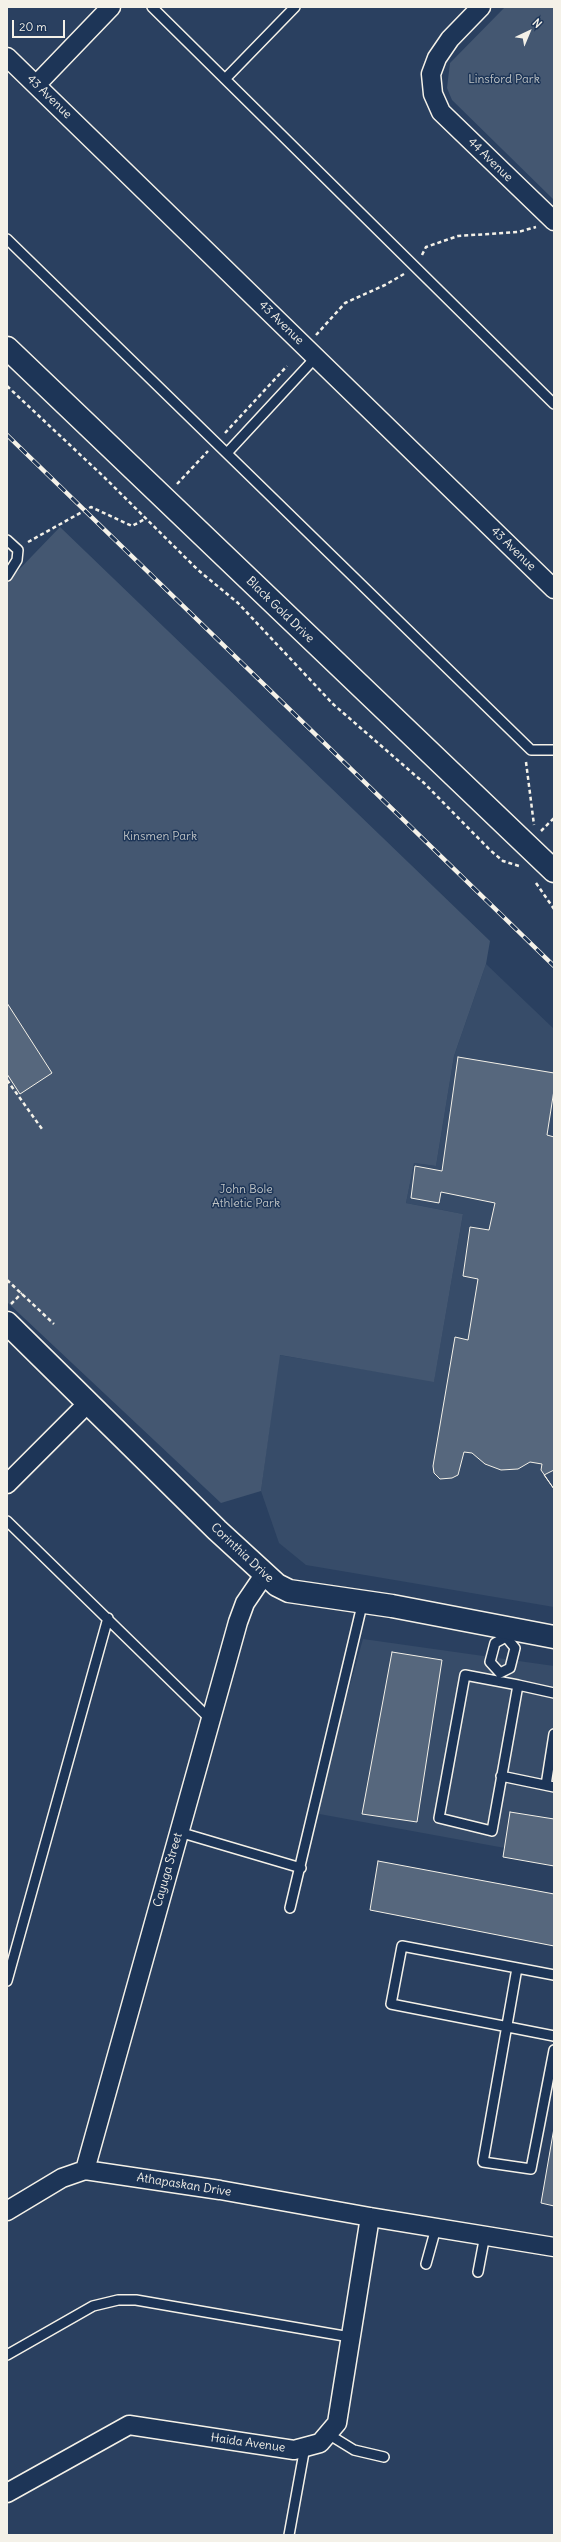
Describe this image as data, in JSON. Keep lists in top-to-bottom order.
{
  "streets": {
    "main road": ["Black Gold Drive", "Corinthia Drive"],
    "street": [
      "43 Avenue",
      "44 Avenue",
      "Cayuga Street",
      "Athapaskan Drive",
      "Haida Avenue"
    ]
  },
  "crossings": [
    ["Corinthia Drive", "Cayuga Street"],
    ["Cayuga Street", "Athapaskan Drive"],
    ["Athapaskan Drive", "Haida Avenue"]
  ],
  "parks": ["Linsford Park", "Kinsmen Park", "John Bole Athletic Park"],
  "scale_bar": "20 m",
  "north": "top right"
}
